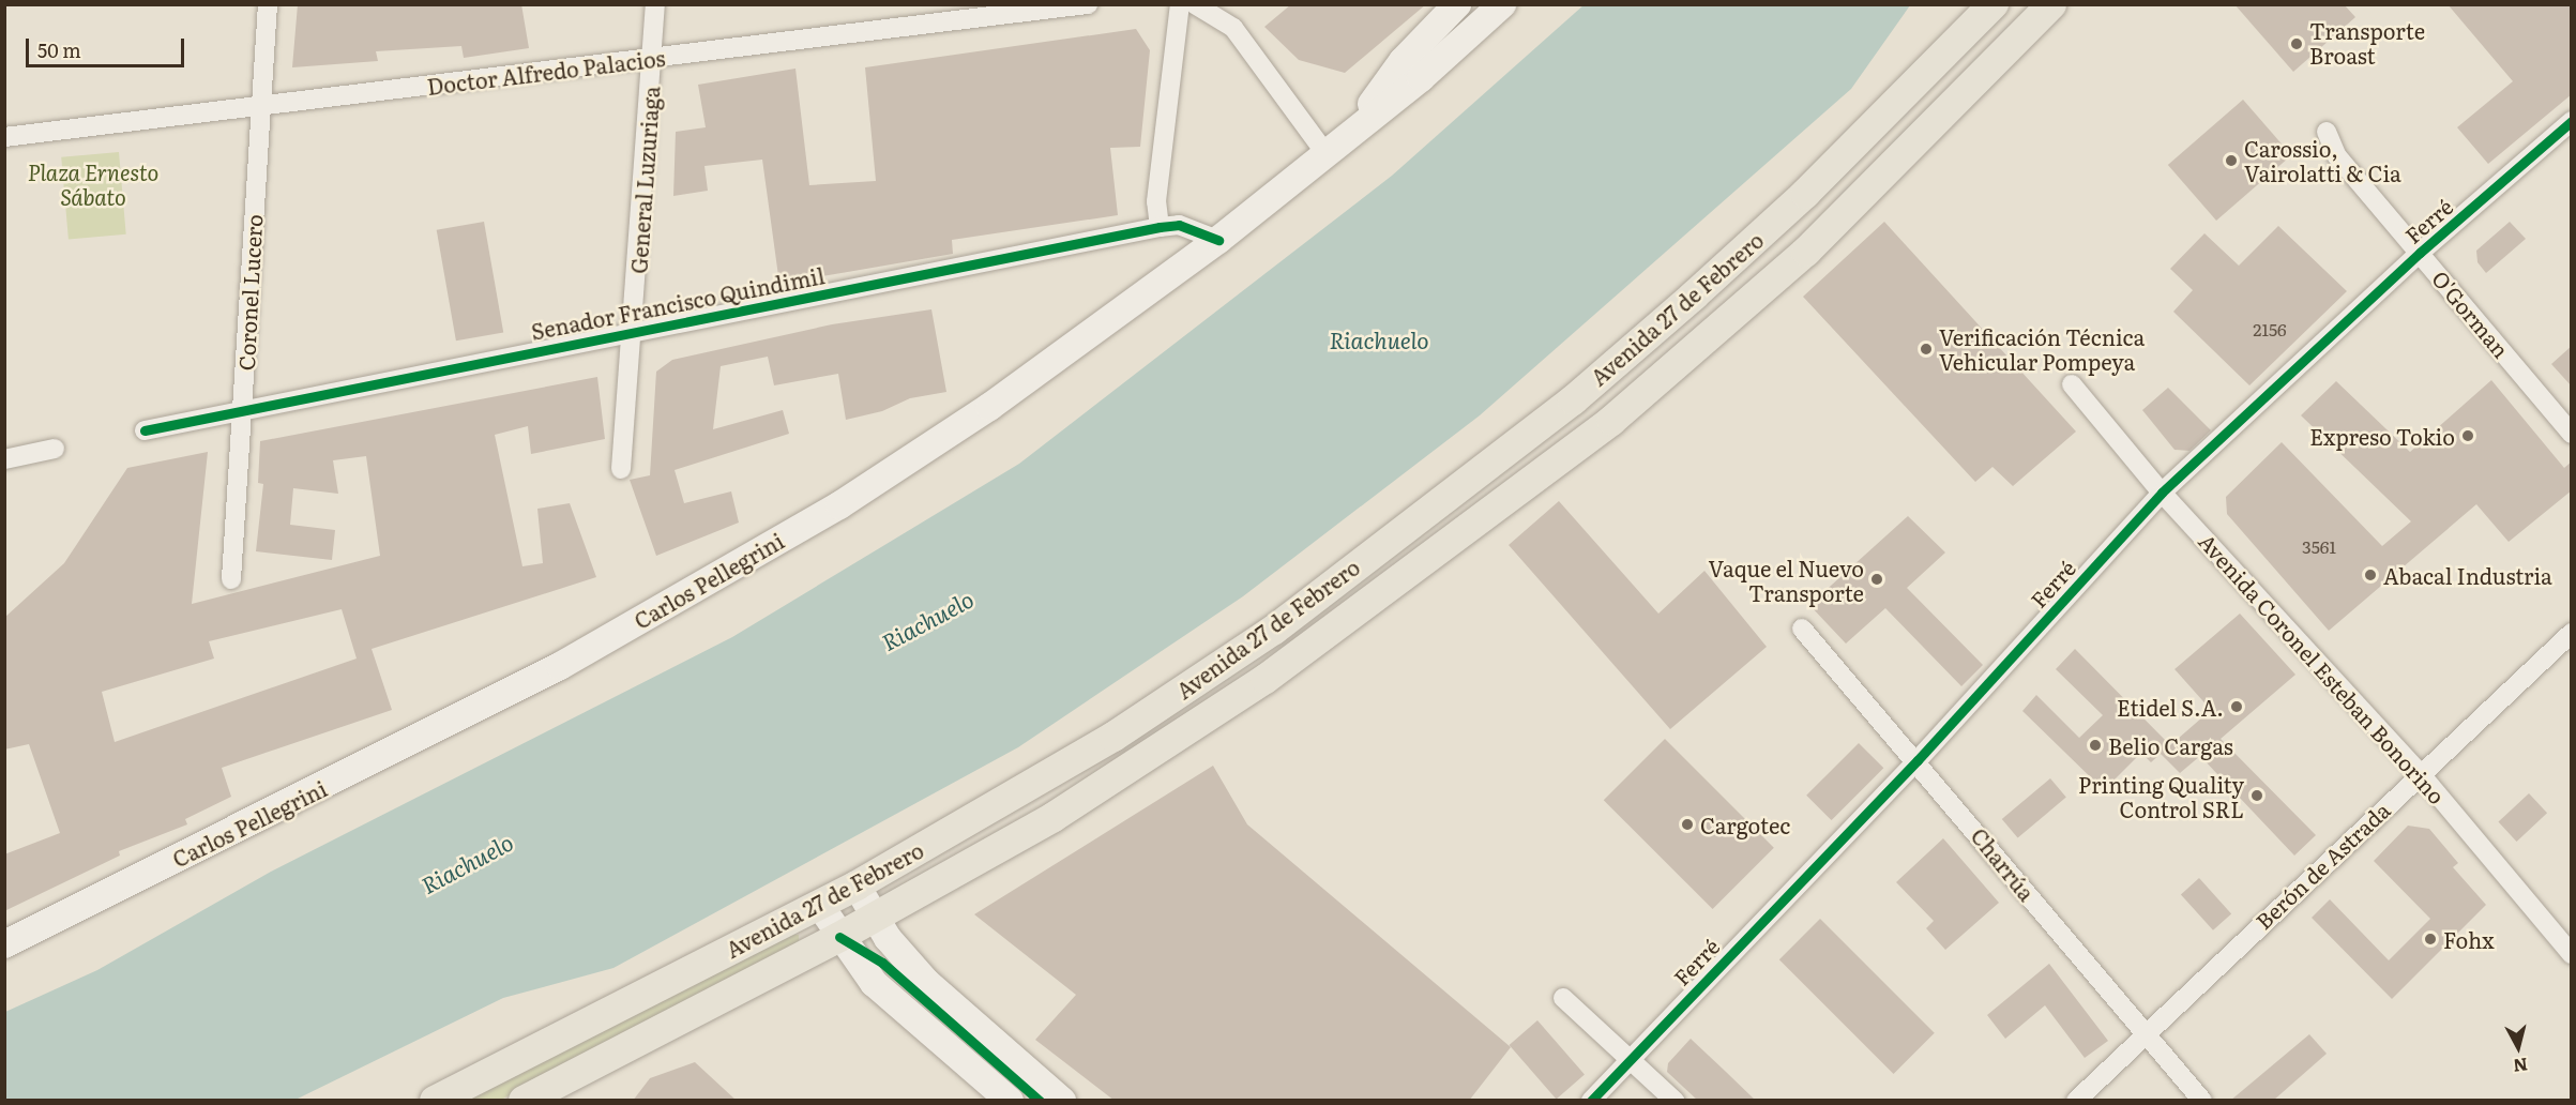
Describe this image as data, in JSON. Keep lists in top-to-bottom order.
{
  "streets": {
    "main road": ["Avenida 27 de Febrero", "Carlos Pellegrini"],
    "street": [
      "Doctor Alfredo Palacios",
      "General Luzuriaga",
      "Ferré",
      "Coronel Lucero",
      "Senador Francisco Quindimil",
      "O'Gorman",
      "Avenida Coronel Esteban Bonorino",
      "Charrúa",
      "Berón de Astrada"
    ]
  },
  "crossings": [
    ["Doctor Alfredo Palacios", "General Luzuriaga"],
    ["Doctor Alfredo Palacios", "Coronel Lucero"],
    ["General Luzuriaga", "Senador Francisco Quindimil"],
    ["Ferré", "O'Gorman"],
    ["Ferré", "Avenida Coronel Esteban Bonorino"],
    ["Ferré", "Charrúa"],
    ["Coronel Lucero", "Senador Francisco Quindimil"],
    ["Senador Francisco Quindimil", "Carlos Pellegrini"],
    ["Avenida Coronel Esteban Bonorino", "Berón de Astrada"],
    ["Charrúa", "Berón de Astrada"]
  ],
  "water": ["Riachuelo"],
  "parks": ["Plaza Ernesto Sábato"],
  "places": [
    "Transporte Broast",
    "Carossio, Vairolatti & Cia",
    "Verificación Técnica Vehicular Pompeya",
    "Expreso Tokio",
    "Abacal Industria",
    "Vaque el Nuevo Transporte",
    "Etidel S.A.",
    "Belio Cargas",
    "Printing Quality Control SRL",
    "Cargotec",
    "Fohx"
  ],
  "house_numbers": ["2156", "3561"],
  "scale_bar": "50 m",
  "north": "bottom"
}
